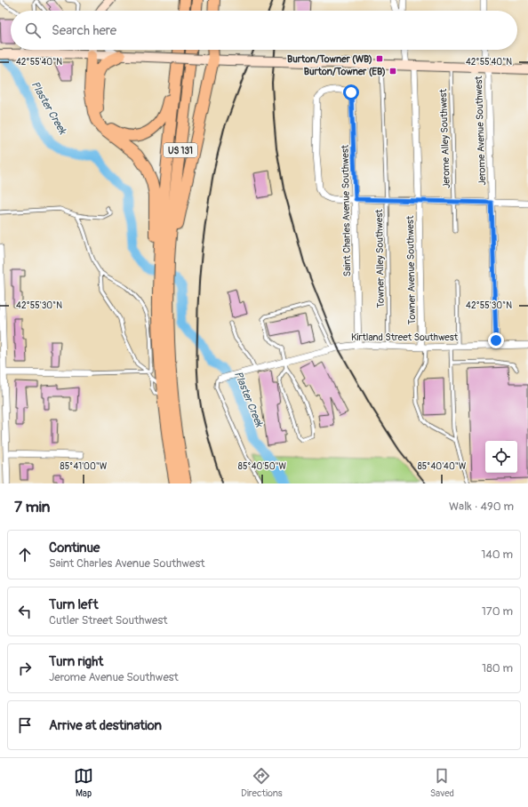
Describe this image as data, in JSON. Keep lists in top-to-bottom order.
{
  "streets": {
    "highway": ["US 131"],
    "street": [
      "Jerome Avenue Southwest",
      "Saint Charles Avenue Southwest",
      "Towner Avenue Southwest",
      "Kirtland Street Southwest"
    ],
    "lane": ["Jerome Alley Southwest", "Towner Alley Southwest"]
  },
  "crossings": [
    ["Jerome Avenue Southwest", "Kirtland Street Southwest"],
    ["Saint Charles Avenue Southwest", "Kirtland Street Southwest"],
    ["Towner Alley Southwest", "Kirtland Street Southwest"],
    ["Towner Avenue Southwest", "Kirtland Street Southwest"]
  ],
  "water": ["Plaster Creek"],
  "places": {
    "transit": ["Burton/Towner (WB)", "Burton/Towner (EB)"]
  },
  "page": {
    "search": "Search here",
    "heading": ["7 min", "Walk · 490 m"],
    "list": [
      ["Continue", "Saint Charles Avenue Southwest", "140 m"],
      ["Turn left", "Cutler Street Southwest", "170 m"],
      ["Turn right", "Jerome Avenue Southwest", "180 m"],
      "Arrive at destination"
    ],
    "nav": ["Map", "Directions", "Saved"]
  },
  "coordinates": [
    "42°55'40\"N",
    "42°55'30\"N",
    "85°41'00\"W",
    "85°40'50\"W",
    "85°40'40\"W"
  ]
}
